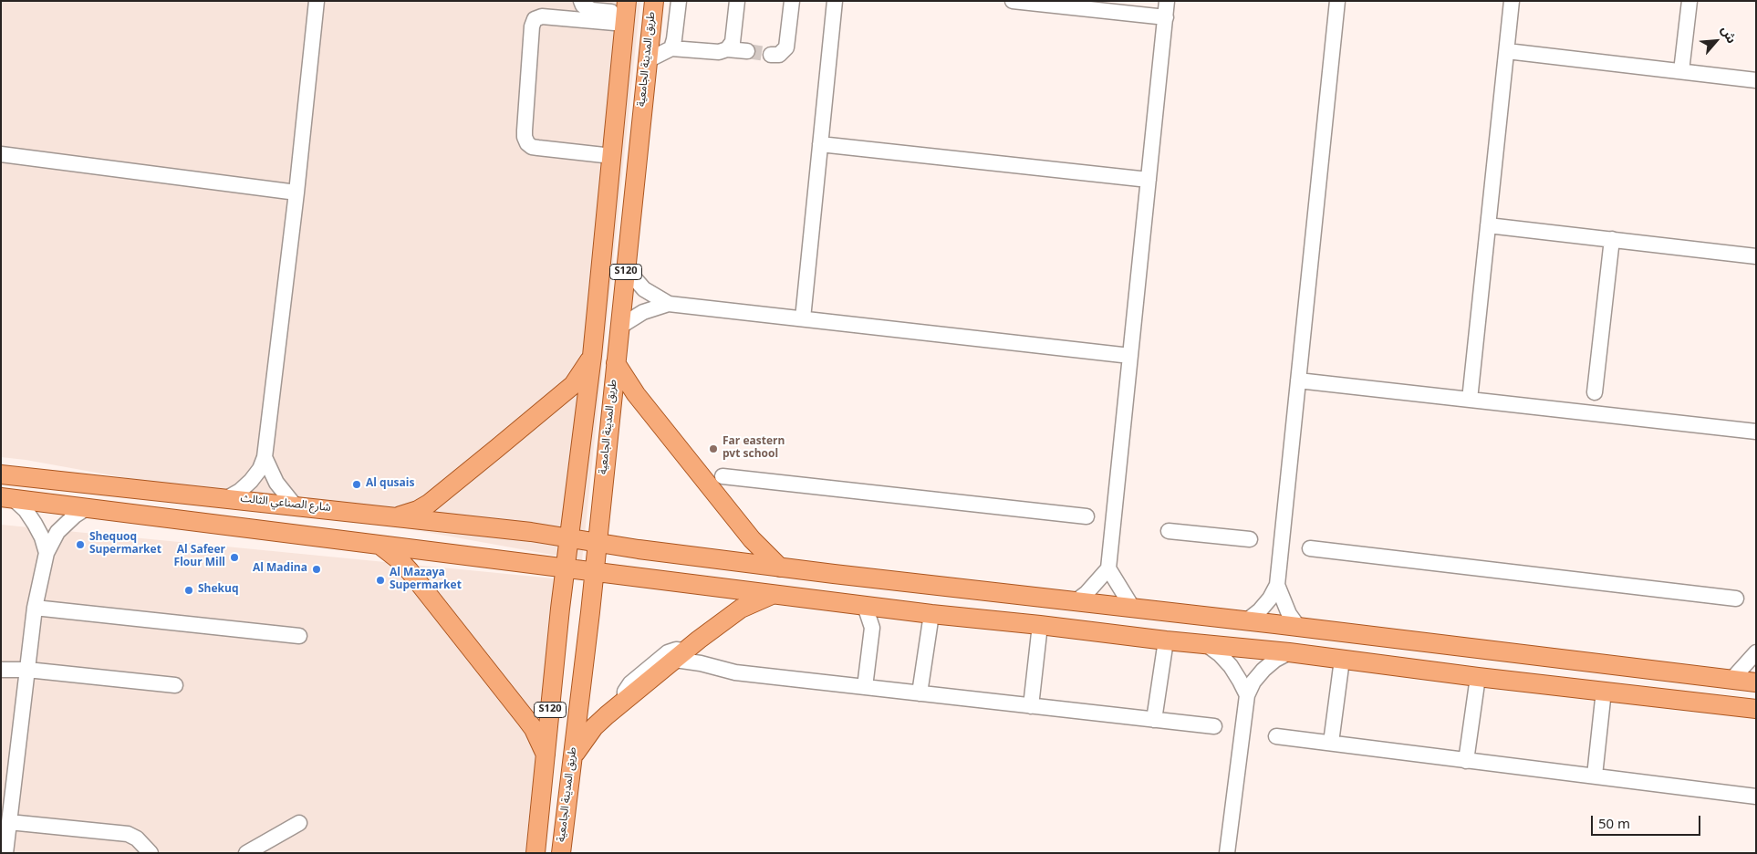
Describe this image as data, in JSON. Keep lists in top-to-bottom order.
{
  "streets": {
    "main road": ["طريق المدينة الجامعية", "S120", "شارع الصناعي الثالث"]
  },
  "crossings": [
    ["طريق المدينة الجامعية", "شارع الصناعي الثالث"],
    ["S120", "شارع الصناعي الثالث"]
  ],
  "places": [
    "Far eastern pvt school",
    "Al qusais",
    "Shequoq Supermarket",
    "Al Safeer Flour Mill",
    "Al Madina",
    "Al Mazaya Supermarket",
    "Shekuq"
  ],
  "scale_bar": "50 m",
  "north": "top right"
}
